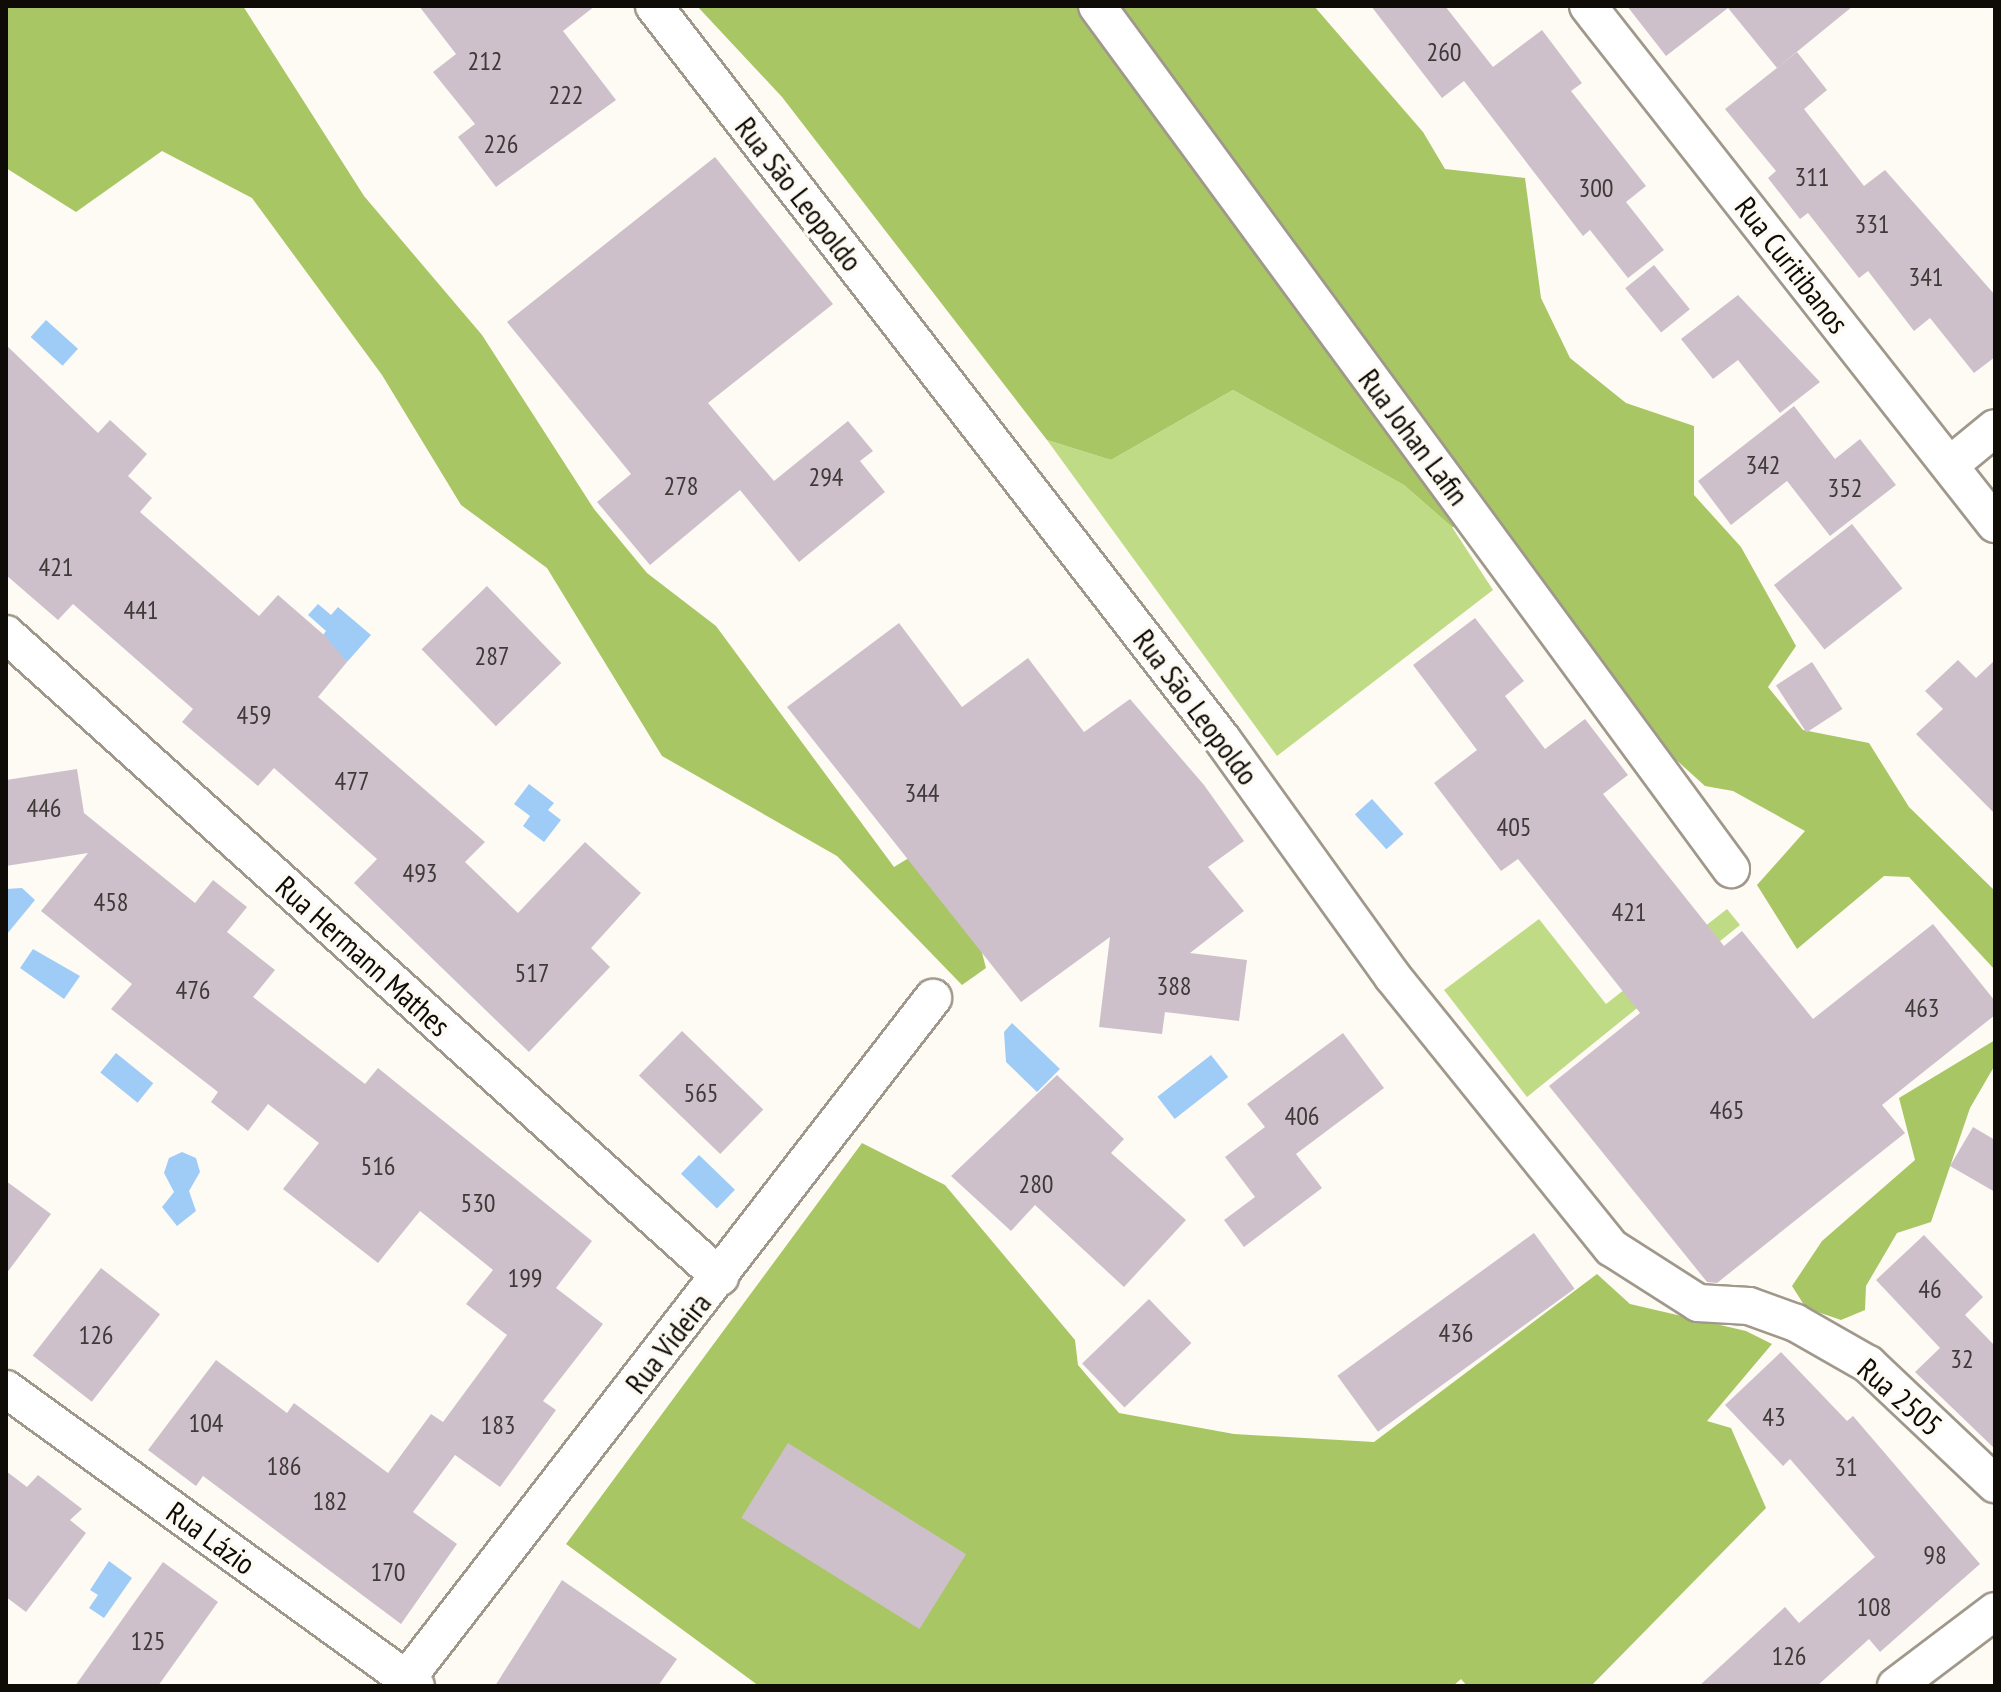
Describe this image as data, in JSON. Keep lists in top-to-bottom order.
{
  "streets": {
    "street": [
      "Rua São Leopoldo",
      "Rua Curitibanos",
      "Rua Johan Lafin",
      "Rua Hermann Mathes",
      "Rua Videira",
      "Rua 2505",
      "Rua Lázio"
    ]
  },
  "crossings": [
    ["Rua São Leopoldo", "Rua 2505"],
    ["Rua Hermann Mathes", "Rua Videira"],
    ["Rua Videira", "Rua Lázio"]
  ],
  "house_numbers": [
    "260",
    "212",
    "222",
    "226",
    "311",
    "300",
    "331",
    "341",
    "342",
    "294",
    "278",
    "352",
    "421",
    "441",
    "287",
    "459",
    "477",
    "344",
    "446",
    "405",
    "493",
    "458",
    "421",
    "517",
    "388",
    "476",
    "463",
    "565",
    "465",
    "406",
    "516",
    "280",
    "530",
    "199",
    "46",
    "436",
    "126",
    "32",
    "43",
    "104",
    "183",
    "186",
    "31",
    "182",
    "98",
    "170",
    "108",
    "125",
    "126"
  ]
}
